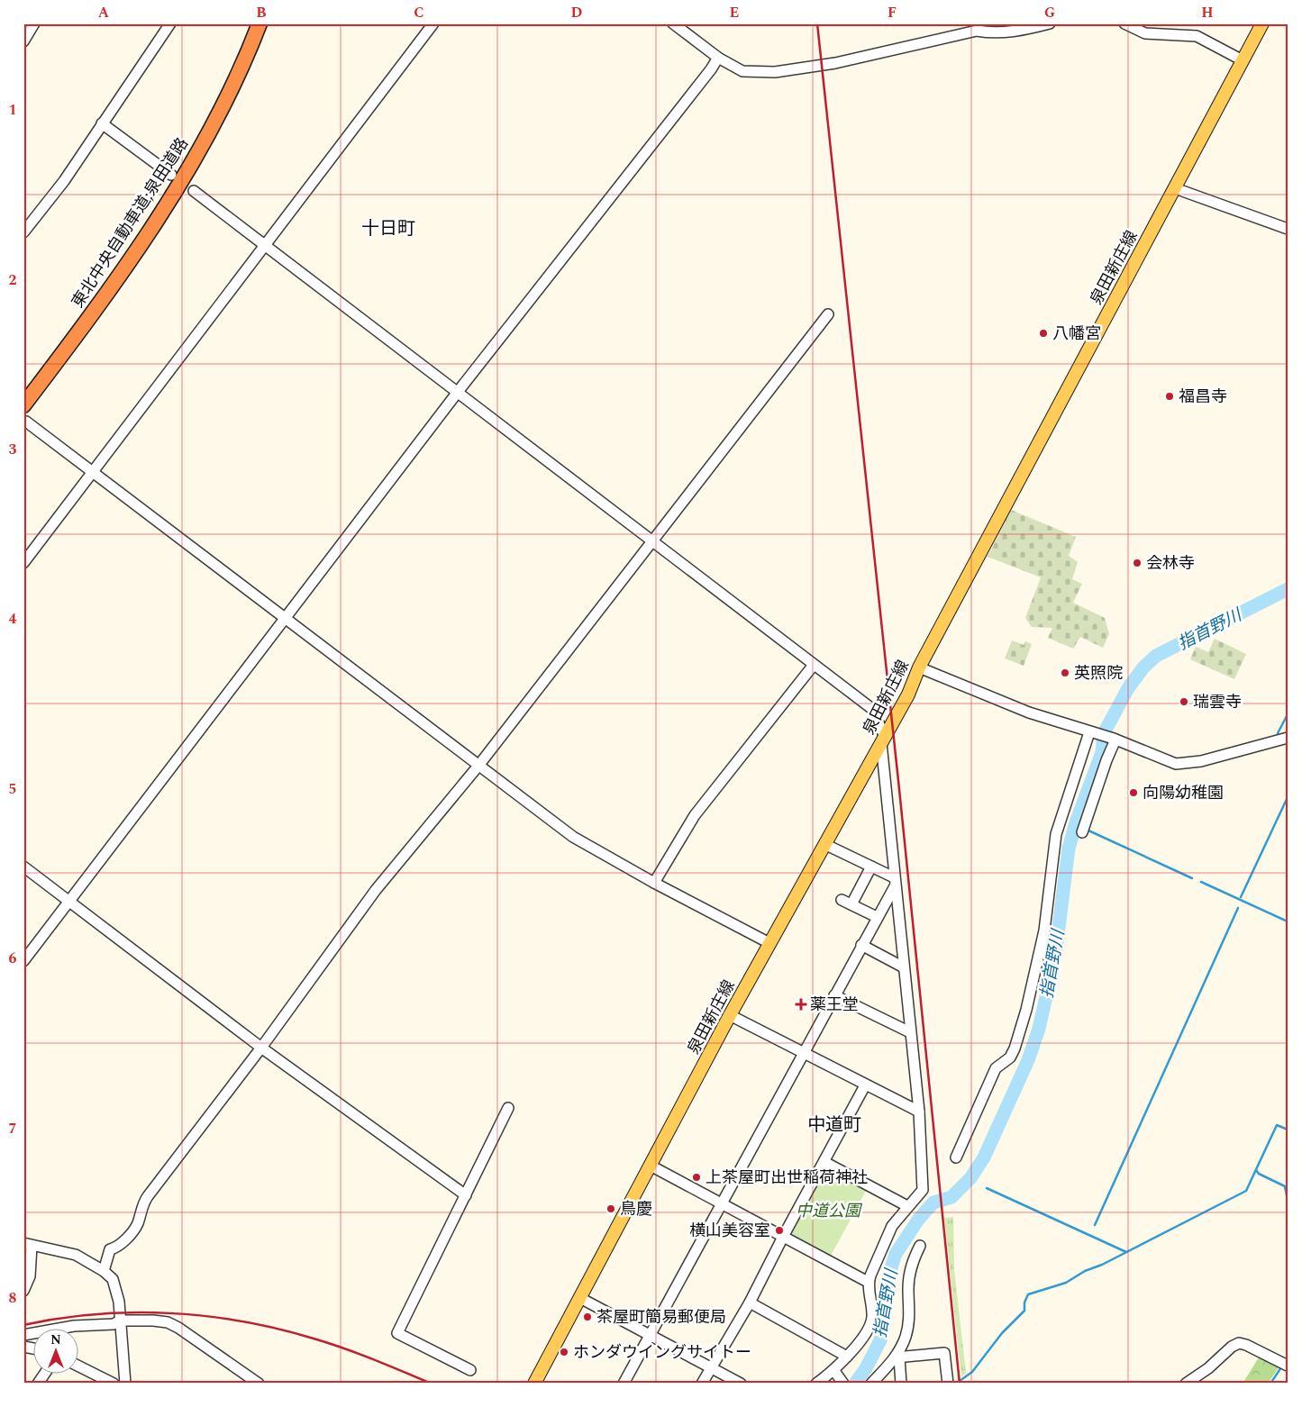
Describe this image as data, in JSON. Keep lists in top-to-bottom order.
{
  "streets": {
    "highway": ["東北中央自動車道;泉田道路"],
    "main road": ["泉田新庄線"]
  },
  "districts": ["十日町", "中道町"],
  "water": ["指首野川"],
  "parks": ["中道公園"],
  "places": {
    "other": [
      "八幡宮",
      "福昌寺",
      "会林寺",
      "英照院",
      "瑞雲寺",
      "向陽幼稚園",
      "上茶屋町出世稲荷神社",
      "鳥慶",
      "横山美容室",
      "茶屋町簡易郵便局",
      "ホンダウイングサイトー"
    ],
    "health": ["薬王堂"]
  },
  "north": "top",
  "grid": {
    "columns": [
      "A",
      "B",
      "C",
      "D",
      "E",
      "F",
      "G",
      "H"
    ],
    "rows": [
      "1",
      "2",
      "3",
      "4",
      "5",
      "6",
      "7",
      "8"
    ]
  }
}
